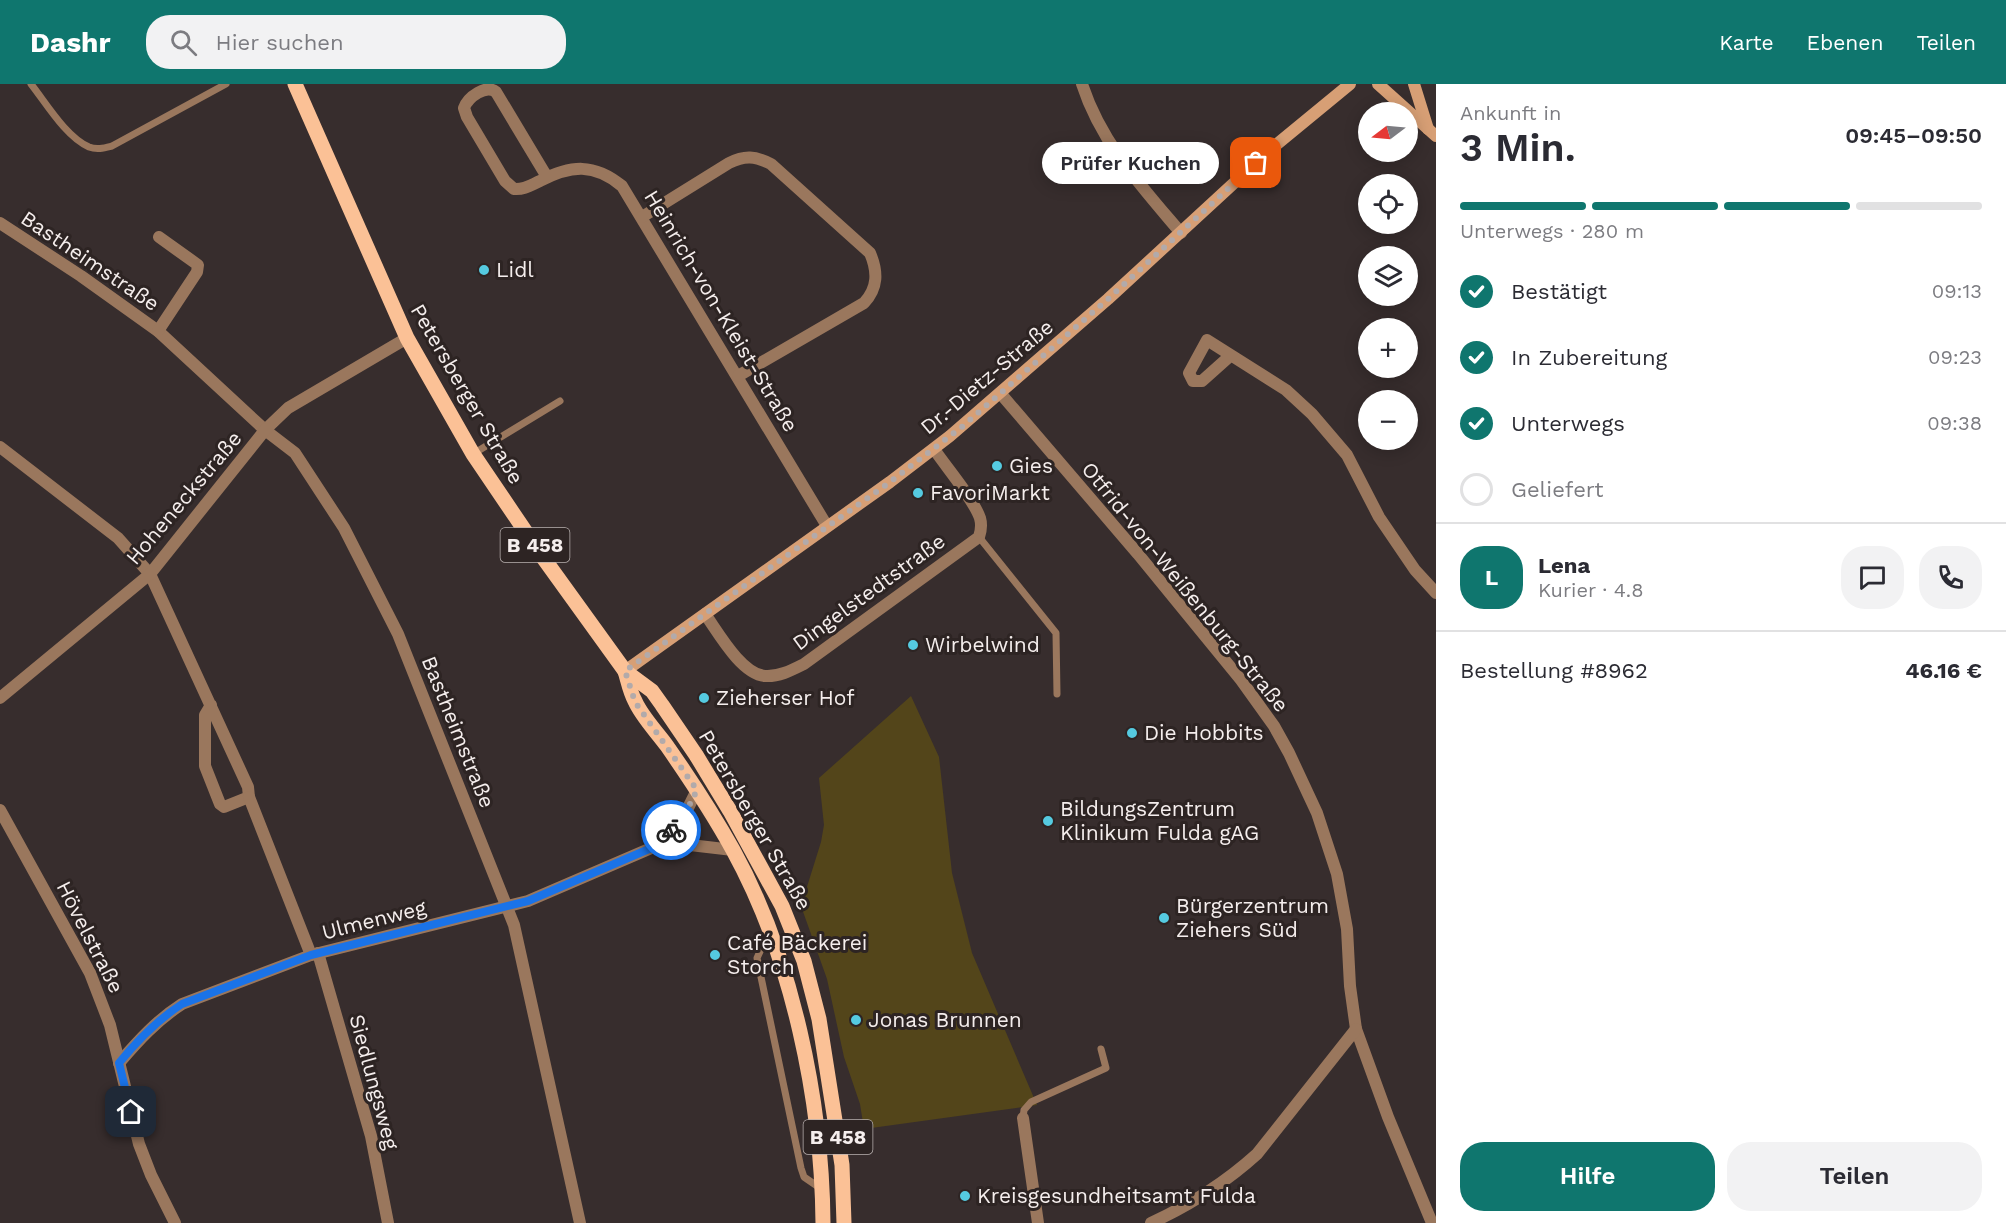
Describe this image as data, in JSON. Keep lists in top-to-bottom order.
{
  "streets": {
    "main road": ["Dr.-Dietz-Straße", "Petersberger Straße", "B 458"],
    "street": [
      "Bastheimstraße",
      "Heinrich-von-Kleist-Straße",
      "Hoheneckstraße",
      "Otfrid-von-Weißenburg-Straße",
      "Dingelstedtstraße",
      "Ulmenweg",
      "Hövelstraße",
      "Siedlungsweg"
    ]
  },
  "crossings": [
    ["Bastheimstraße", "Hoheneckstraße"],
    ["Bastheimstraße", "Ulmenweg"],
    ["Heinrich-von-Kleist-Straße", "Dr.-Dietz-Straße"],
    ["Dr.-Dietz-Straße", "Petersberger Straße"],
    ["Dr.-Dietz-Straße", "Otfrid-von-Weißenburg-Straße"],
    ["Dr.-Dietz-Straße", "Dingelstedtstraße"],
    ["Petersberger Straße", "Hoheneckstraße"],
    ["Petersberger Straße", "Ulmenweg"],
    ["Hoheneckstraße", "Siedlungsweg"],
    ["Ulmenweg", "Hövelstraße"],
    ["Ulmenweg", "Siedlungsweg"]
  ],
  "places": [
    "Prüfer Kuchen",
    "Lidl",
    "Gies",
    "FavoriMarkt",
    "Wirbelwind",
    "Zieherser Hof",
    "Die Hobbits",
    "BildungsZentrum Klinikum Fulda gAG",
    "Bürgerzentrum Ziehers Süd",
    "Café Bäckerei Storch",
    "Jonas Brunnen",
    "Kreisgesundheitsamt Fulda"
  ],
  "north": "left",
  "page": {
    "header": "Dashr",
    "search": "Hier suchen",
    "nav": ["Karte", "Ebenen", "Teilen"],
    "heading": ["3 Min.", "Ankunft in", "09:45–09:50"],
    "panel": [
      "Lena",
      "Kurier · 4.8",
      "Bestellung #8962",
      "46.16 €"
    ],
    "map_buttons": ["+", "−"],
    "bubble": "Prüfer Kuchen",
    "bar": "Unterwegs · 280 m",
    "list": [
      ["Bestätigt", "09:13"],
      ["In Zubereitung", "09:23"],
      ["Unterwegs", "09:38"],
      "Geliefert"
    ],
    "round": "L",
    "buttons": ["Hilfe", "Teilen"]
  }
}
